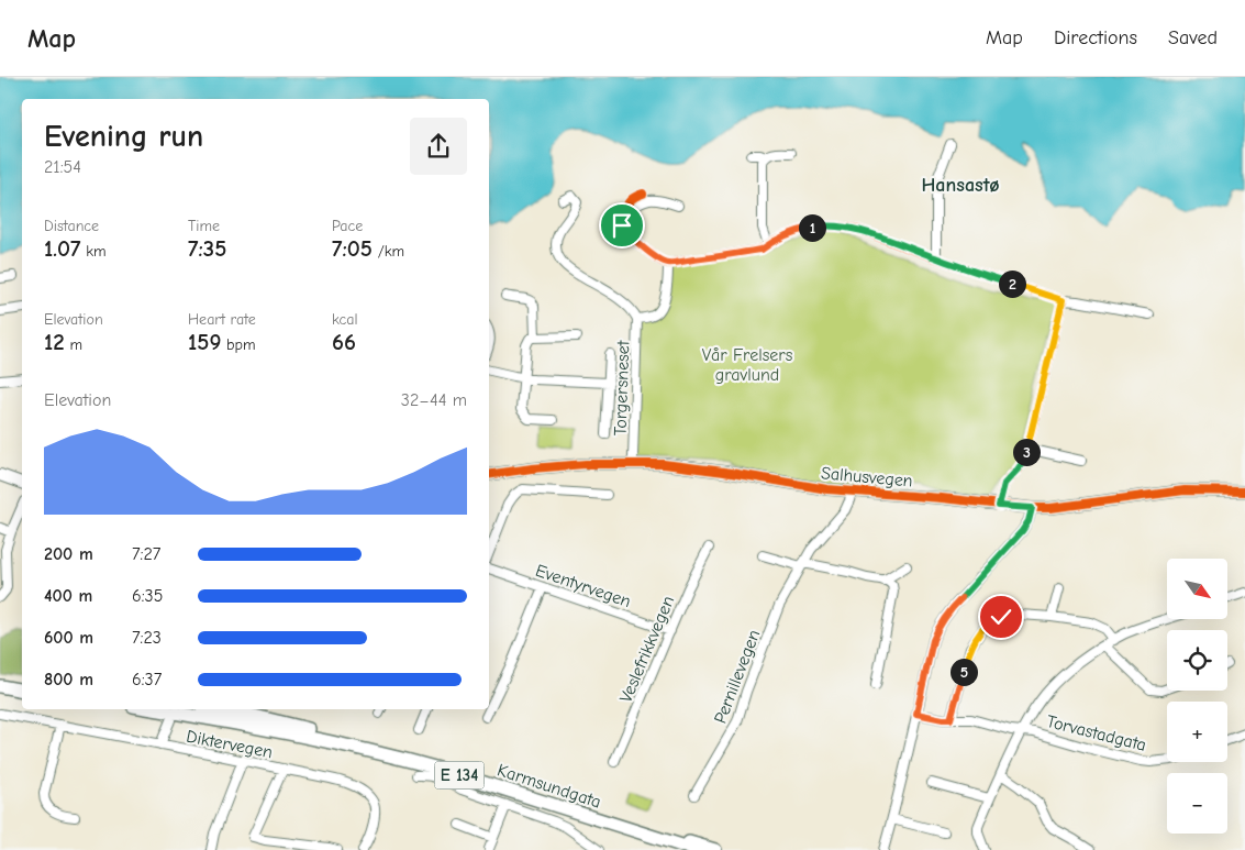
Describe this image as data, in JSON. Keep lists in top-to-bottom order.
{
  "streets": {
    "highway": ["E 134", "Karmsundgata"],
    "main road": ["Salhusvegen"],
    "street": [
      "Torgersneset",
      "Eventyrvegen",
      "Veslefrikkvegen",
      "Pernillevegen",
      "Torvastadgata",
      "Diktervegen"
    ]
  },
  "crossings": [
    ["Salhusvegen", "Pernillevegen"],
    ["Eventyrvegen", "Veslefrikkvegen"],
    ["E 134", "Karmsundgata"]
  ],
  "districts": ["Hansastø"],
  "parks": ["Vår Frelsers gravlund"],
  "north": "bottom right",
  "page": {
    "header": "Map",
    "nav": ["Map", "Directions", "Saved"],
    "heading": ["Evening run", "21:54"],
    "stats": [
      ["Distance", "1.07 km"],
      ["Time", "7:35"],
      ["Pace", "7:05 /km"],
      ["Elevation", "12 m"],
      ["Heart rate", "159 bpm"],
      ["kcal", "66"]
    ],
    "pins": [
      "1",
      "2",
      "3",
      "5"
    ],
    "chart": ["Elevation", "32–44 m"],
    "list": [
      {
        "name": "200 m",
        "note": "7:27"
      },
      {
        "name": "400 m",
        "note": "6:35"
      },
      {
        "name": "600 m",
        "note": "7:23"
      },
      {
        "name": "800 m",
        "note": "6:37"
      }
    ],
    "map_buttons": ["+", "−"]
  }
}
